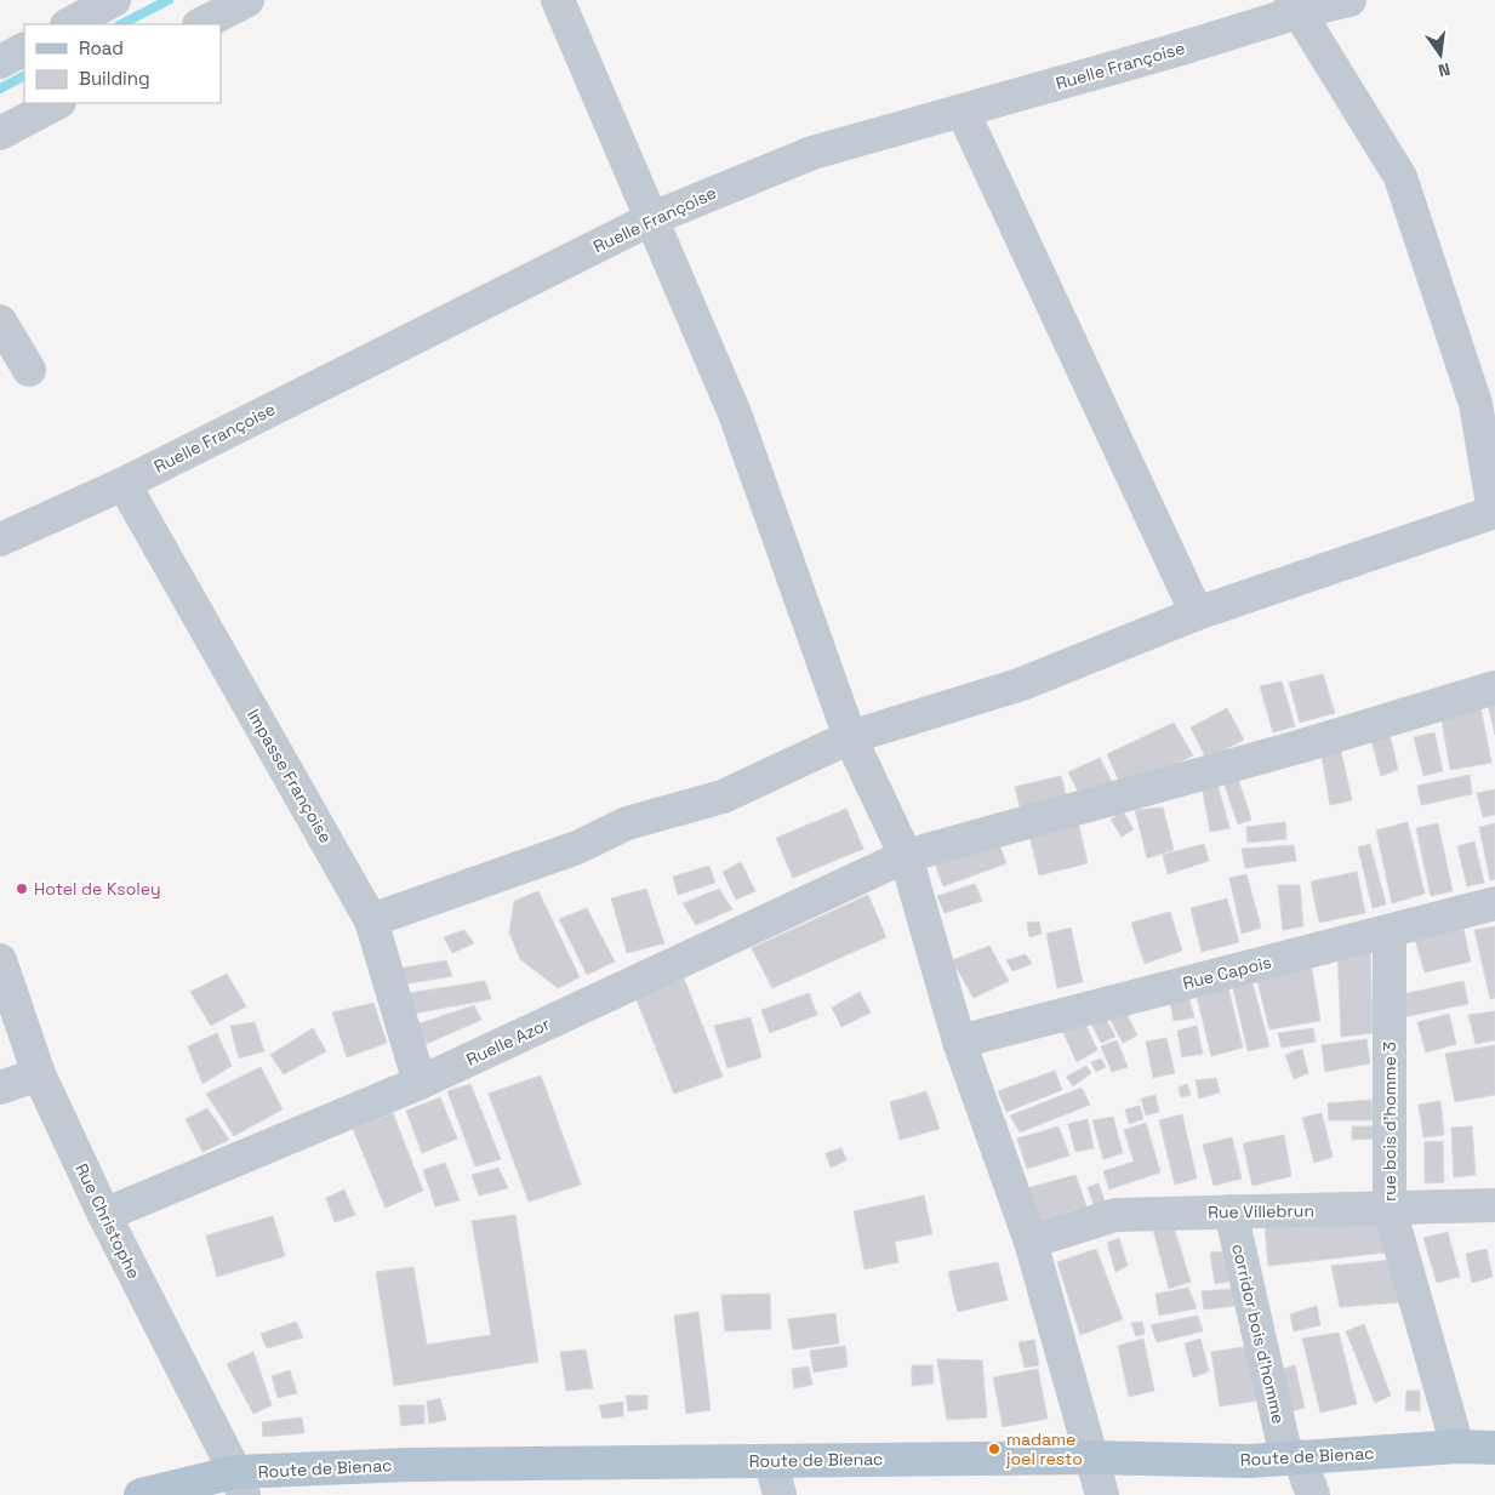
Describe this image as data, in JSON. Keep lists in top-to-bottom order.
{
  "streets": {
    "main road": ["Route de Bienac"],
    "street": [
      "Ruelle Françoise",
      "Impasse Françoise",
      "Rue Capois",
      "Ruelle Azor",
      "rue bois d'homme 3",
      "Rue Villebrun",
      "Rue Christophe",
      "corridor bois d'homme"
    ]
  },
  "crossings": [
    ["Ruelle Françoise", "Impasse Françoise"],
    ["Impasse Françoise", "Ruelle Azor"],
    ["Rue Capois", "rue bois d'homme 3"],
    ["Ruelle Azor", "Rue Christophe"],
    ["rue bois d'homme 3", "Rue Villebrun"],
    ["rue bois d'homme 3", "Route de Bienac"],
    ["Rue Villebrun", "corridor bois d'homme"],
    ["Rue Christophe", "Route de Bienac"],
    ["corridor bois d'homme", "Route de Bienac"]
  ],
  "places": ["Hotel de Ksoley", "madame joel resto"],
  "legend": ["Road", "Building"],
  "north": "bottom"
}
